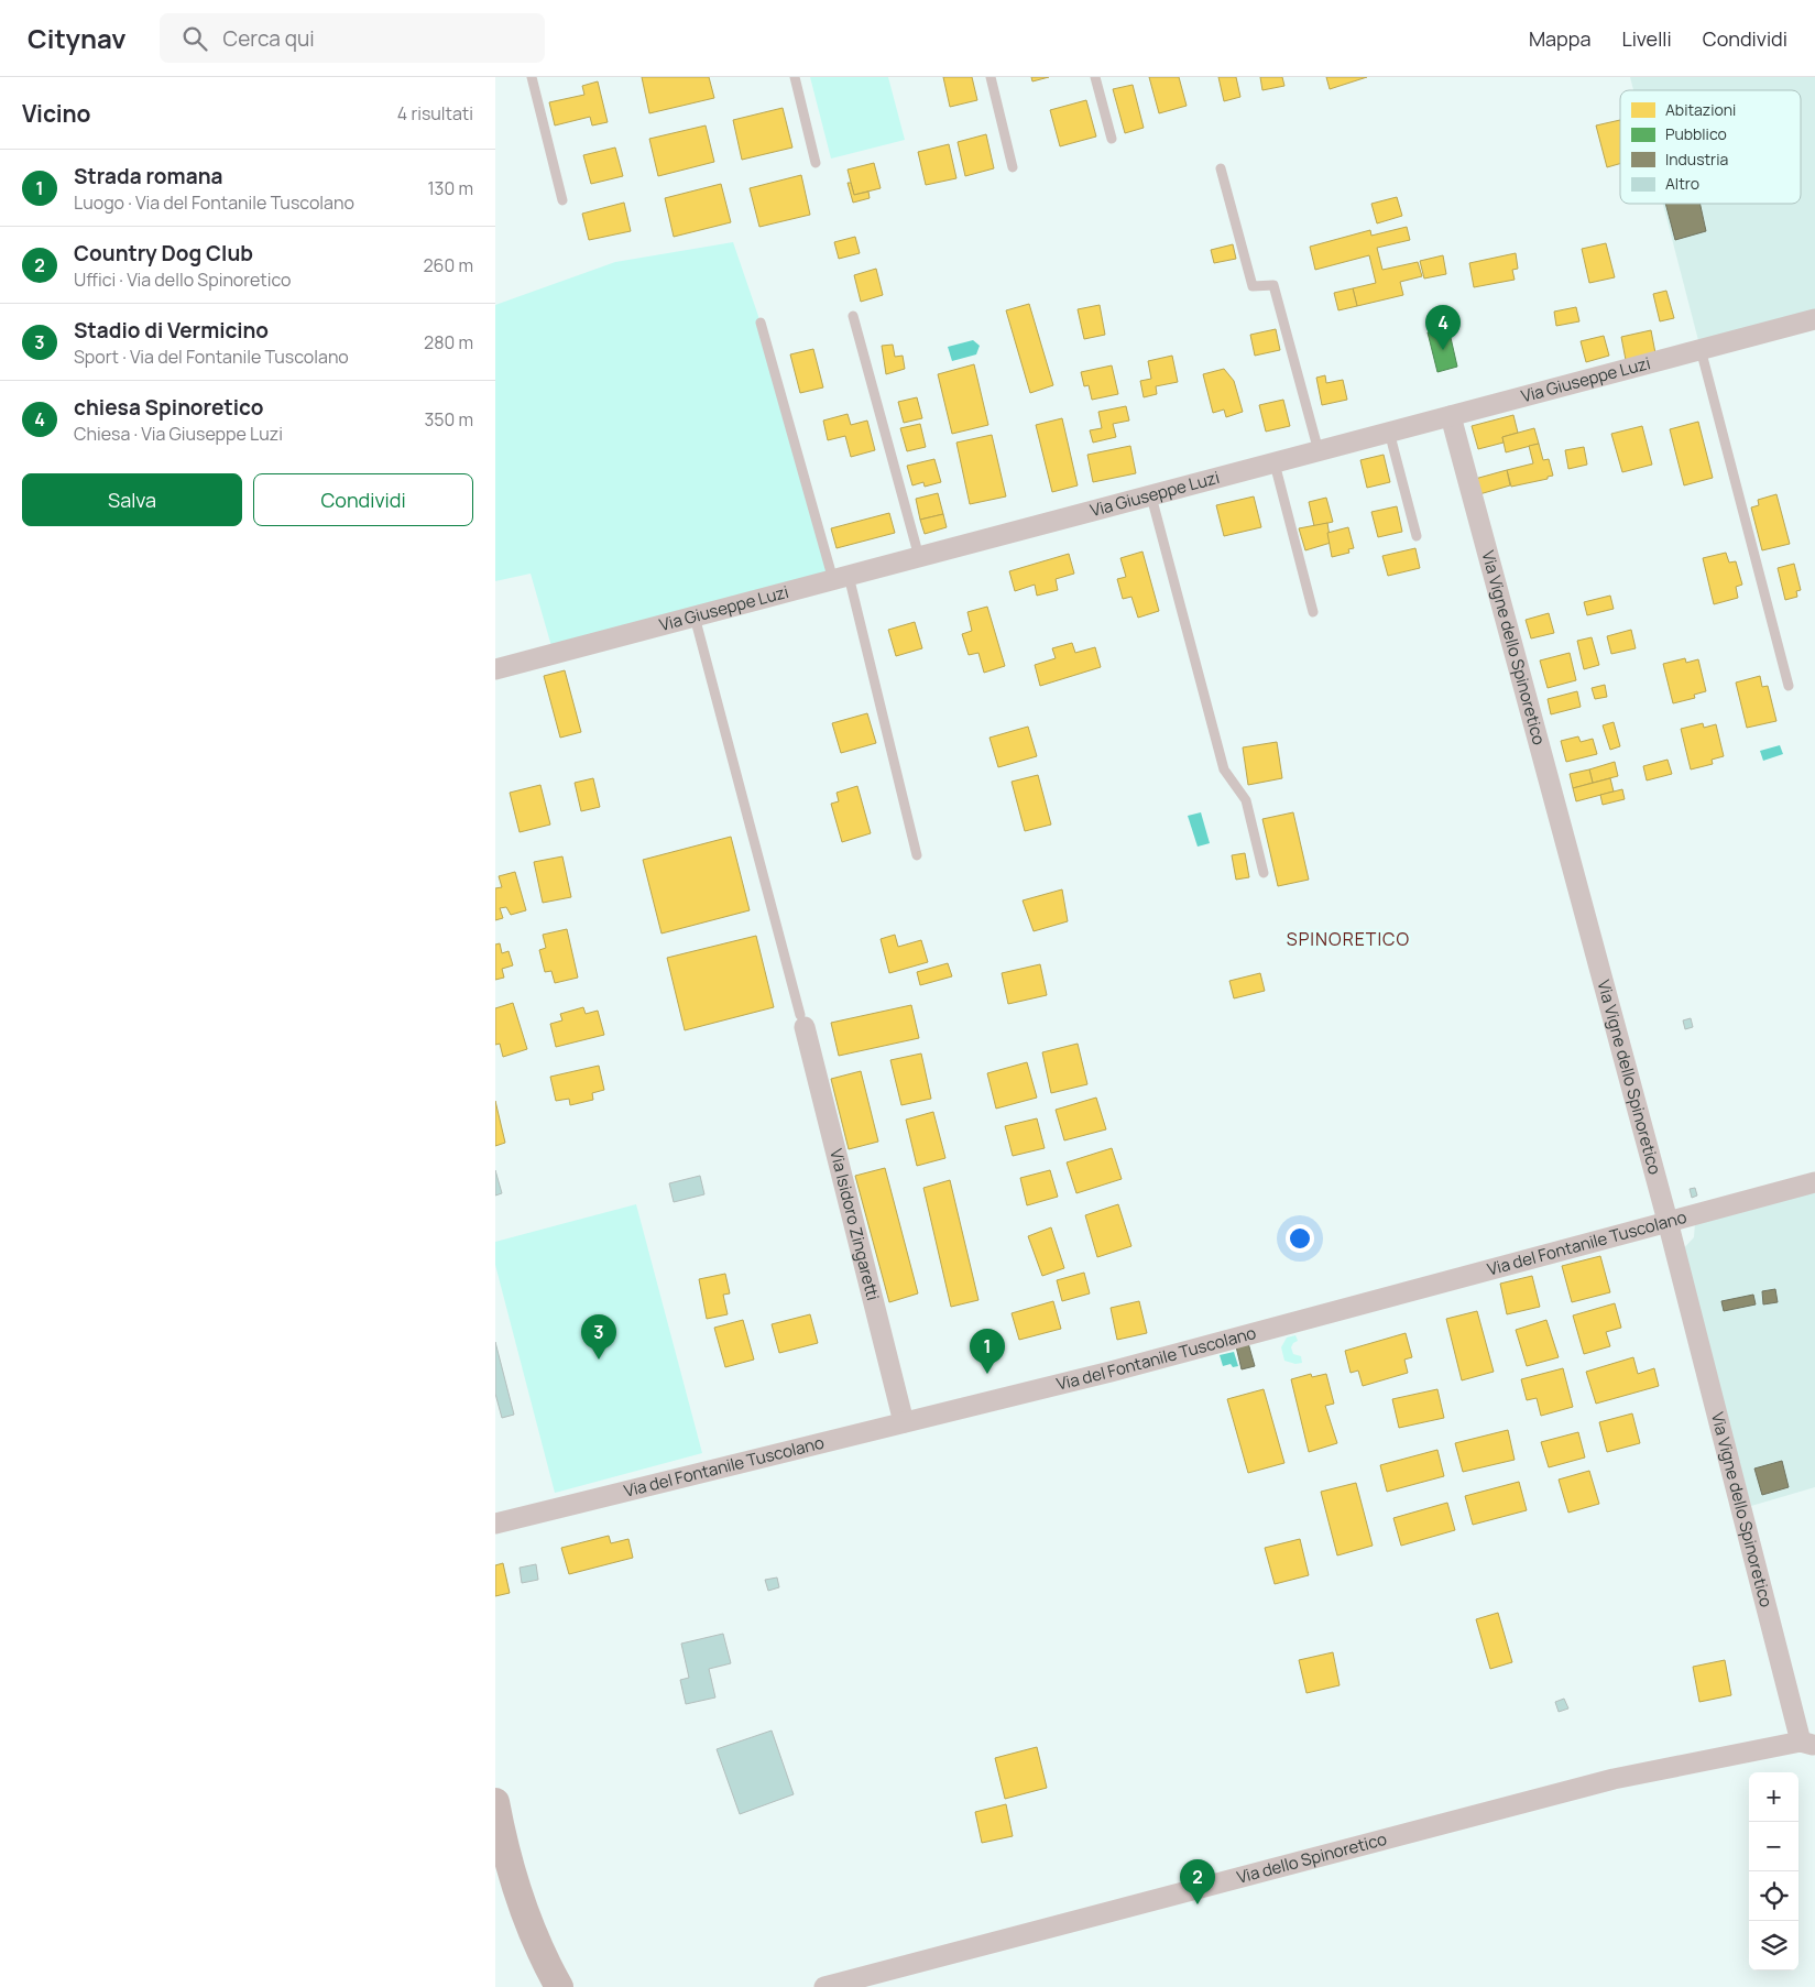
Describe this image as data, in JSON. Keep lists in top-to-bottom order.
{
  "streets": {
    "street": [
      "Via Giuseppe Luzi",
      "Via Vigne dello Spinoretico",
      "Via Isidoro Zingaretti",
      "Via del Fontanile Tuscolano",
      "Via dello Spinoretico"
    ]
  },
  "crossings": [
    ["Via Giuseppe Luzi", "Via Vigne dello Spinoretico"],
    ["Via Vigne dello Spinoretico", "Via del Fontanile Tuscolano"],
    ["Via Vigne dello Spinoretico", "Via dello Spinoretico"],
    ["Via Isidoro Zingaretti", "Via del Fontanile Tuscolano"]
  ],
  "districts": ["SPINORETICO"],
  "legend": [
    "Abitazioni",
    "Pubblico",
    "Industria",
    "Altro"
  ],
  "page": {
    "header": "Citynav",
    "search": "Cerca qui",
    "nav": ["Mappa", "Livelli", "Condividi"],
    "heading": ["Vicino", "4 risultati"],
    "list": [
      {
        "mark": "1",
        "name": "Strada romana",
        "note": "Luogo · Via del Fontanile Tuscolano",
        "value": "130 m"
      },
      {
        "mark": "2",
        "name": "Country Dog Club",
        "note": "Uffici · Via dello Spinoretico",
        "value": "260 m"
      },
      {
        "mark": "3",
        "name": "Stadio di Vermicino",
        "note": "Sport · Via del Fontanile Tuscolano",
        "value": "280 m"
      },
      {
        "mark": "4",
        "name": "chiesa Spinoretico",
        "note": "Chiesa · Via Giuseppe Luzi",
        "value": "350 m"
      }
    ],
    "pins": [
      "4",
      "3",
      "1",
      "2"
    ],
    "buttons": ["Salva", "Condividi"],
    "map_buttons": ["+", "−"]
  }
}
